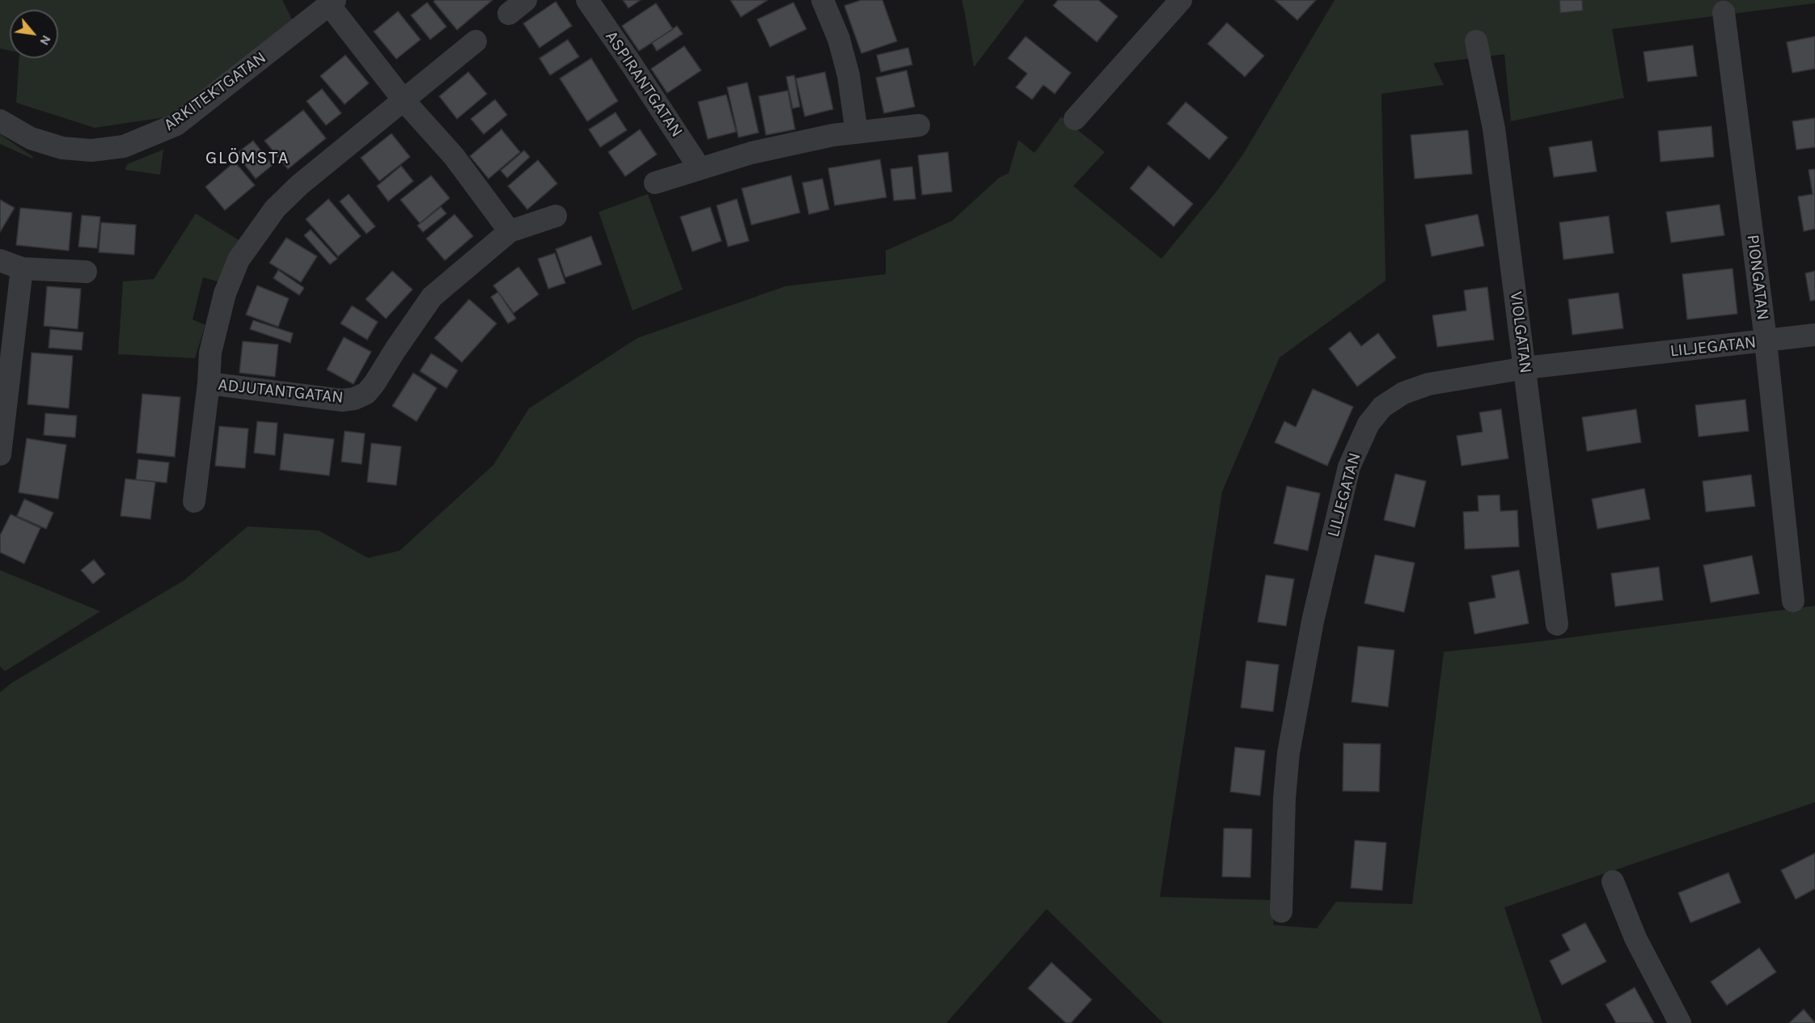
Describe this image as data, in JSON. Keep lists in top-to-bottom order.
{
  "streets": {
    "street": [
      "ASPIRANTGATAN",
      "ARKITEKTGATAN",
      "PIONGATAN",
      "VIOLGATAN",
      "LILJEGATAN",
      "ADJUTANTGATAN"
    ]
  },
  "crossings": [
    ["PIONGATAN", "LILJEGATAN"],
    ["VIOLGATAN", "LILJEGATAN"]
  ],
  "districts": ["GLÖMSTA"],
  "north": "bottom right"
}
